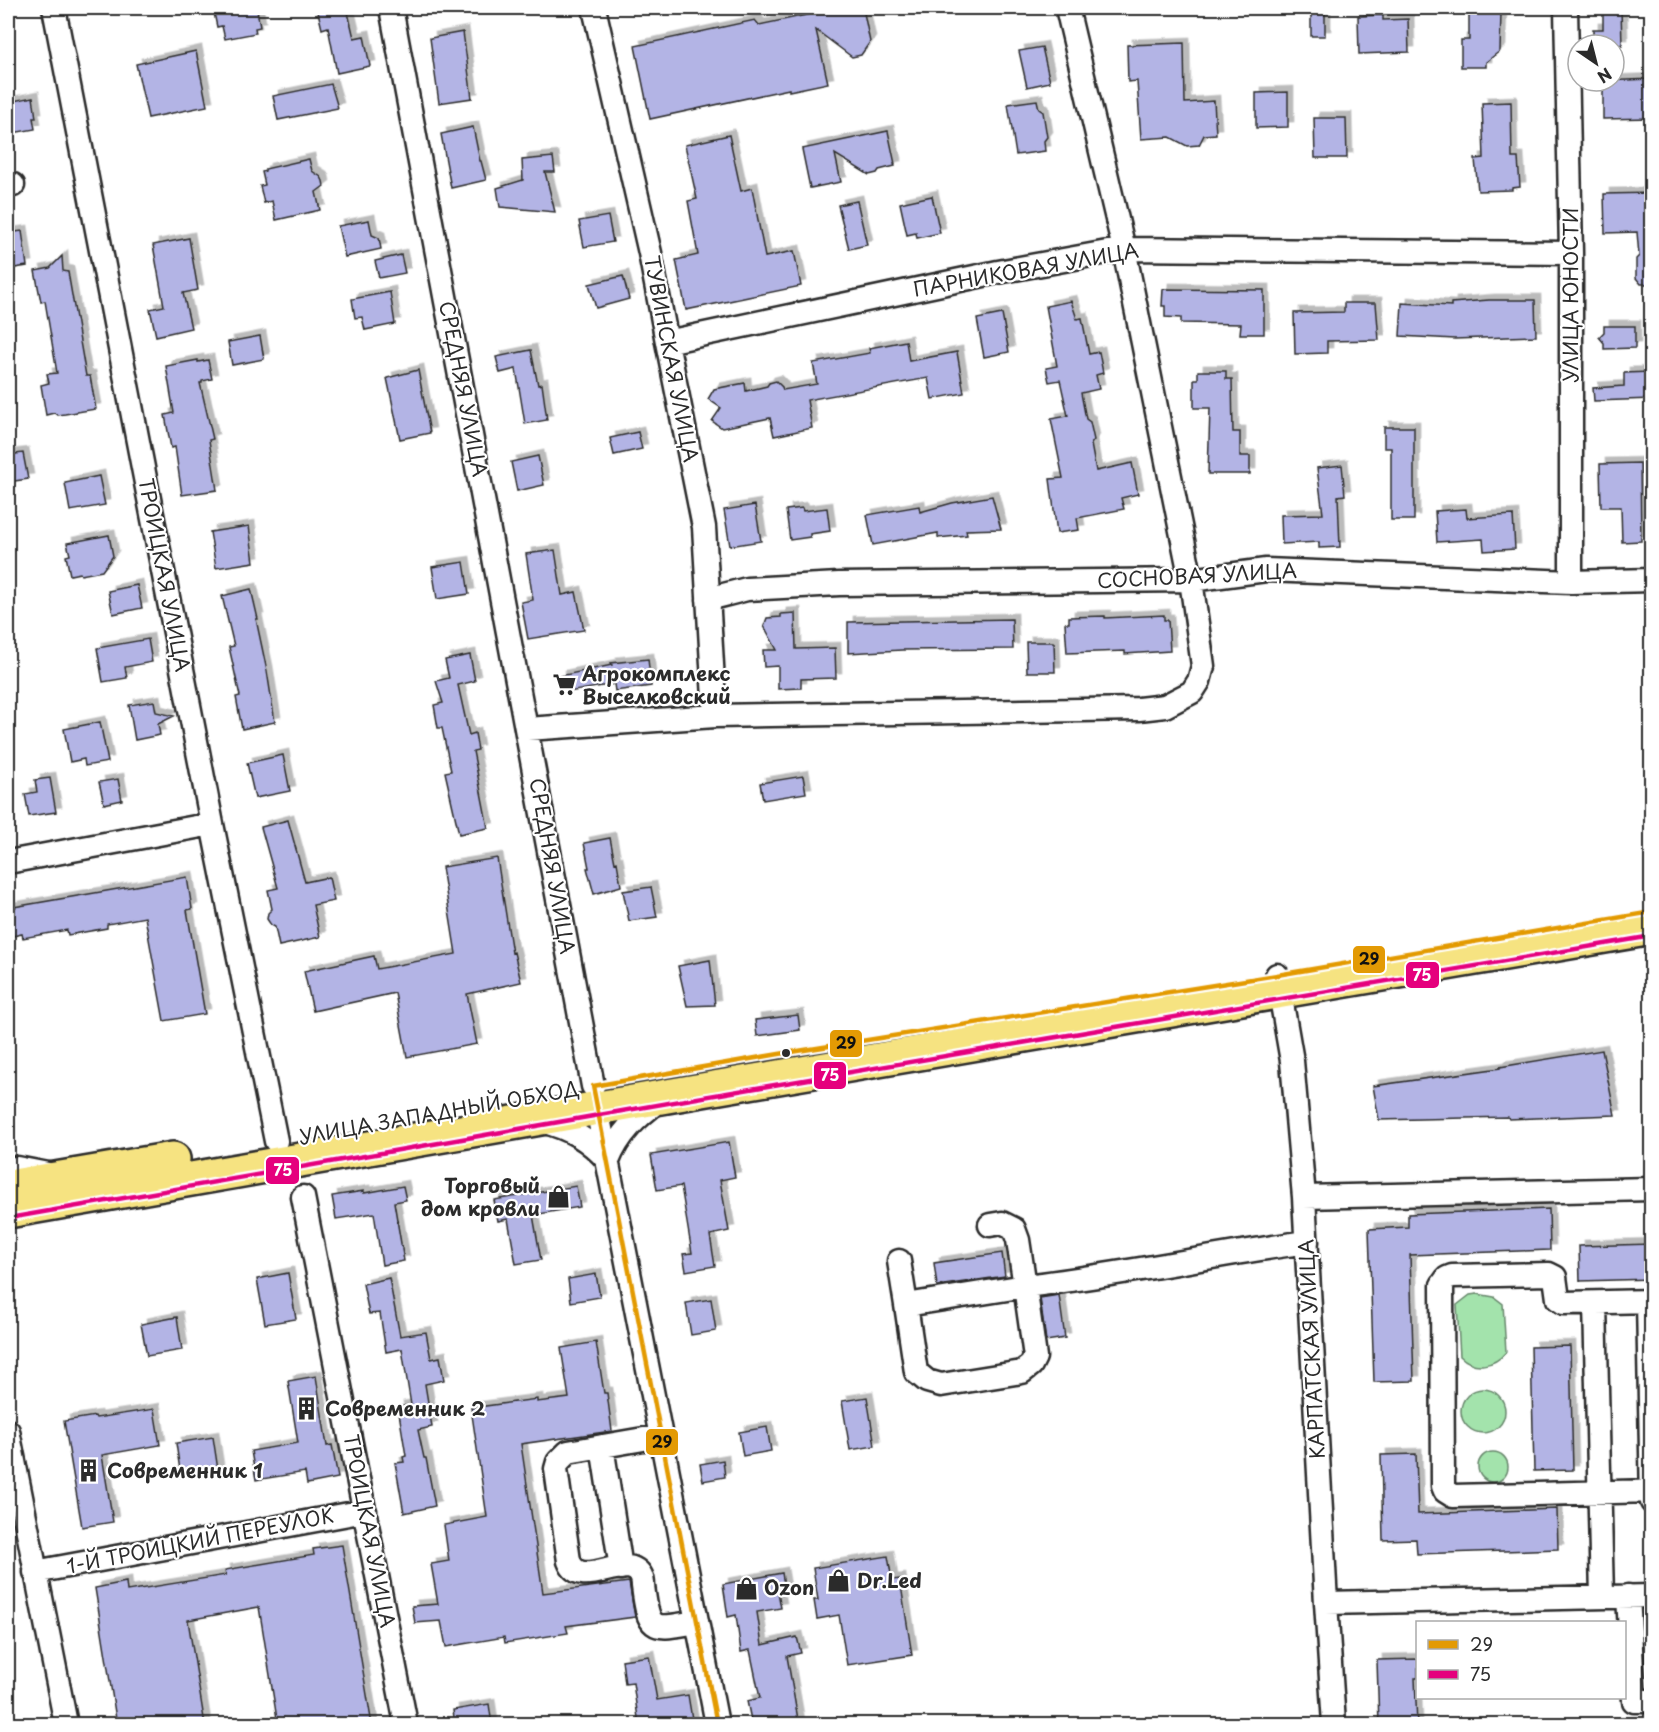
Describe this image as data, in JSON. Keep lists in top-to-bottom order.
{
  "streets": {
    "highway": ["УЛИЦА ЗАПАДНЫЙ ОБХОД"],
    "street": [
      "ПАРНИКОВАЯ УЛИЦА",
      "УЛИЦА ЮНОСТИ",
      "ТУВИНСКАЯ УЛИЦА",
      "СРЕДНЯЯ УЛИЦА",
      "ТРОИЦКАЯ УЛИЦА",
      "СОСНОВАЯ УЛИЦА",
      "КАРПАТСКАЯ УЛИЦА",
      "1-Й ТРОИЦКИЙ ПЕРЕУЛОК"
    ]
  },
  "crossings": [
    ["ПАРНИКОВАЯ УЛИЦА", "УЛИЦА ЮНОСТИ"],
    ["ПАРНИКОВАЯ УЛИЦА", "ТУВИНСКАЯ УЛИЦА"],
    ["УЛИЦА ЮНОСТИ", "СОСНОВАЯ УЛИЦА"],
    ["ТУВИНСКАЯ УЛИЦА", "СОСНОВАЯ УЛИЦА"],
    ["СРЕДНЯЯ УЛИЦА", "УЛИЦА ЗАПАДНЫЙ ОБХОД"],
    ["ТРОИЦКАЯ УЛИЦА", "УЛИЦА ЗАПАДНЫЙ ОБХОД"],
    ["ТРОИЦКАЯ УЛИЦА", "1-Й ТРОИЦКИЙ ПЕРЕУЛОК"],
    ["УЛИЦА ЗАПАДНЫЙ ОБХОД", "КАРПАТСКАЯ УЛИЦА"]
  ],
  "places": {
    "supermarket": ["Агрокомплекс Выселковский"],
    "shop": ["Торговый дом кровли", "Dr.Led", "Ozon"],
    "building": ["Современник 2", "Современник 1"]
  },
  "lines": ["transit line 29", "transit line 75"],
  "legend": ["29", "75"],
  "north": "bottom right"
}
